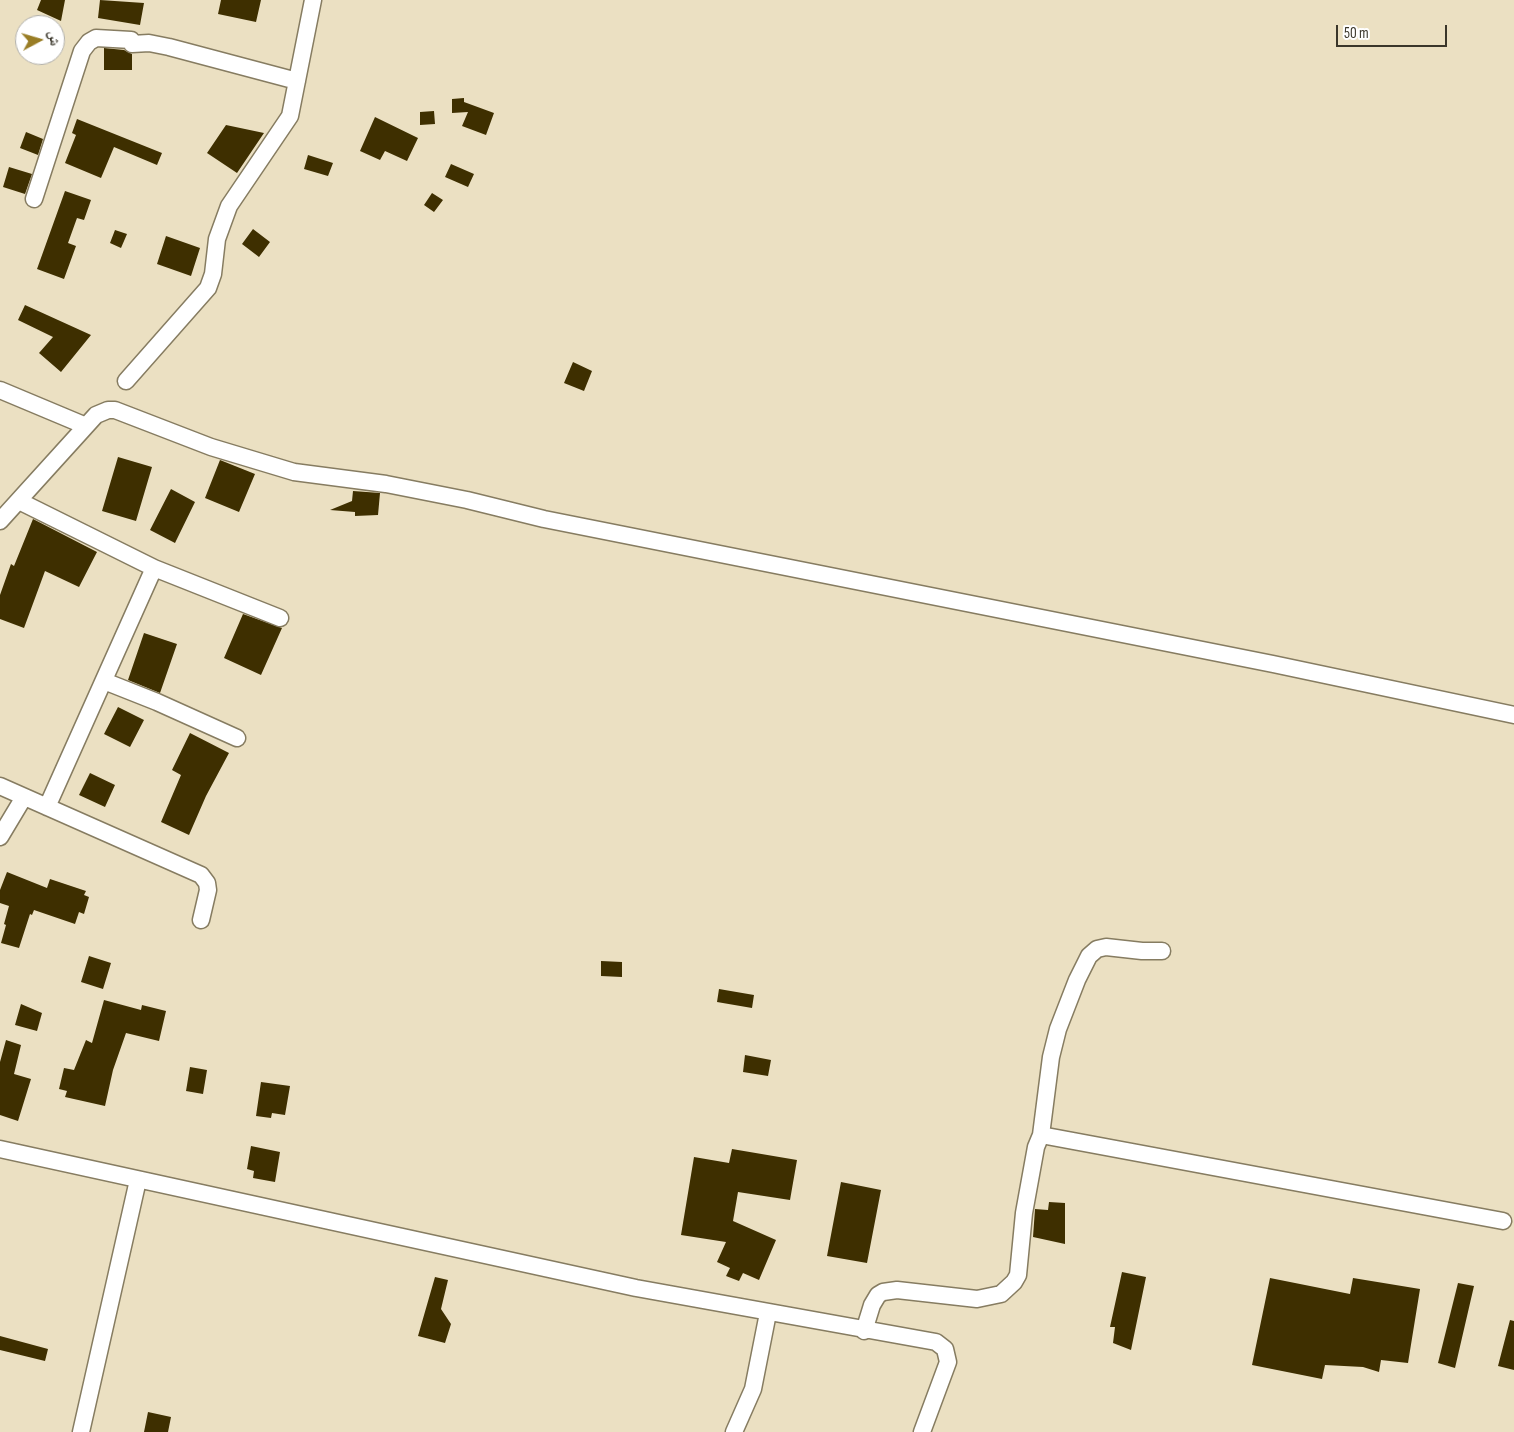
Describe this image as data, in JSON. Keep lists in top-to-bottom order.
{
  "scale_bar": "50 m",
  "north": "right"
}
